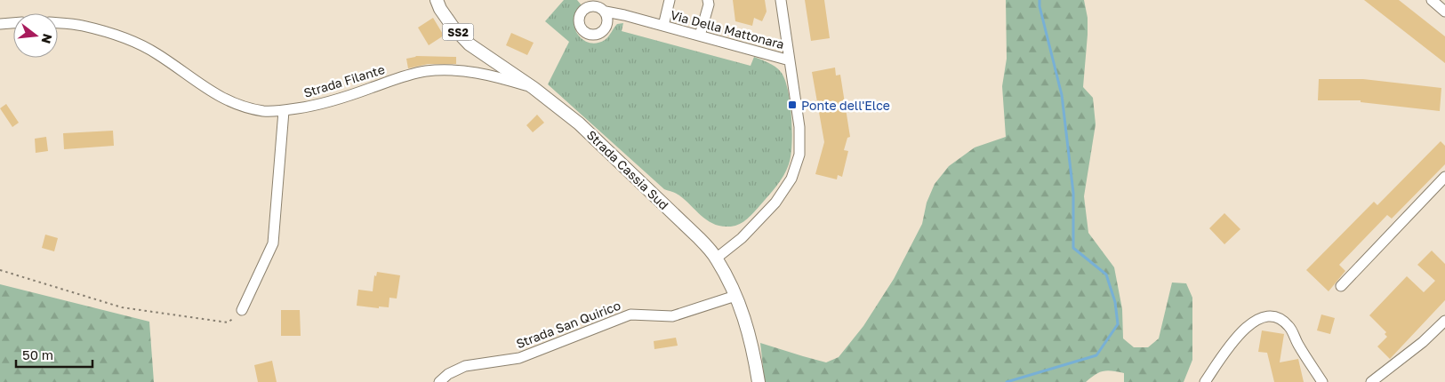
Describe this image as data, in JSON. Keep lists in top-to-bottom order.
{
  "streets": {
    "main road": ["SS2", "Strada Cassia Sud"],
    "street": ["Via Della Mattonara", "Strada Filante", "Strada San Quirico"]
  },
  "crossings": [
    ["Strada Filante", "Strada Cassia Sud"],
    ["Strada Cassia Sud", "Strada San Quirico"]
  ],
  "places": {
    "transit": ["Ponte dell'Elce"]
  },
  "scale_bar": "50 m",
  "north": "right"
}
